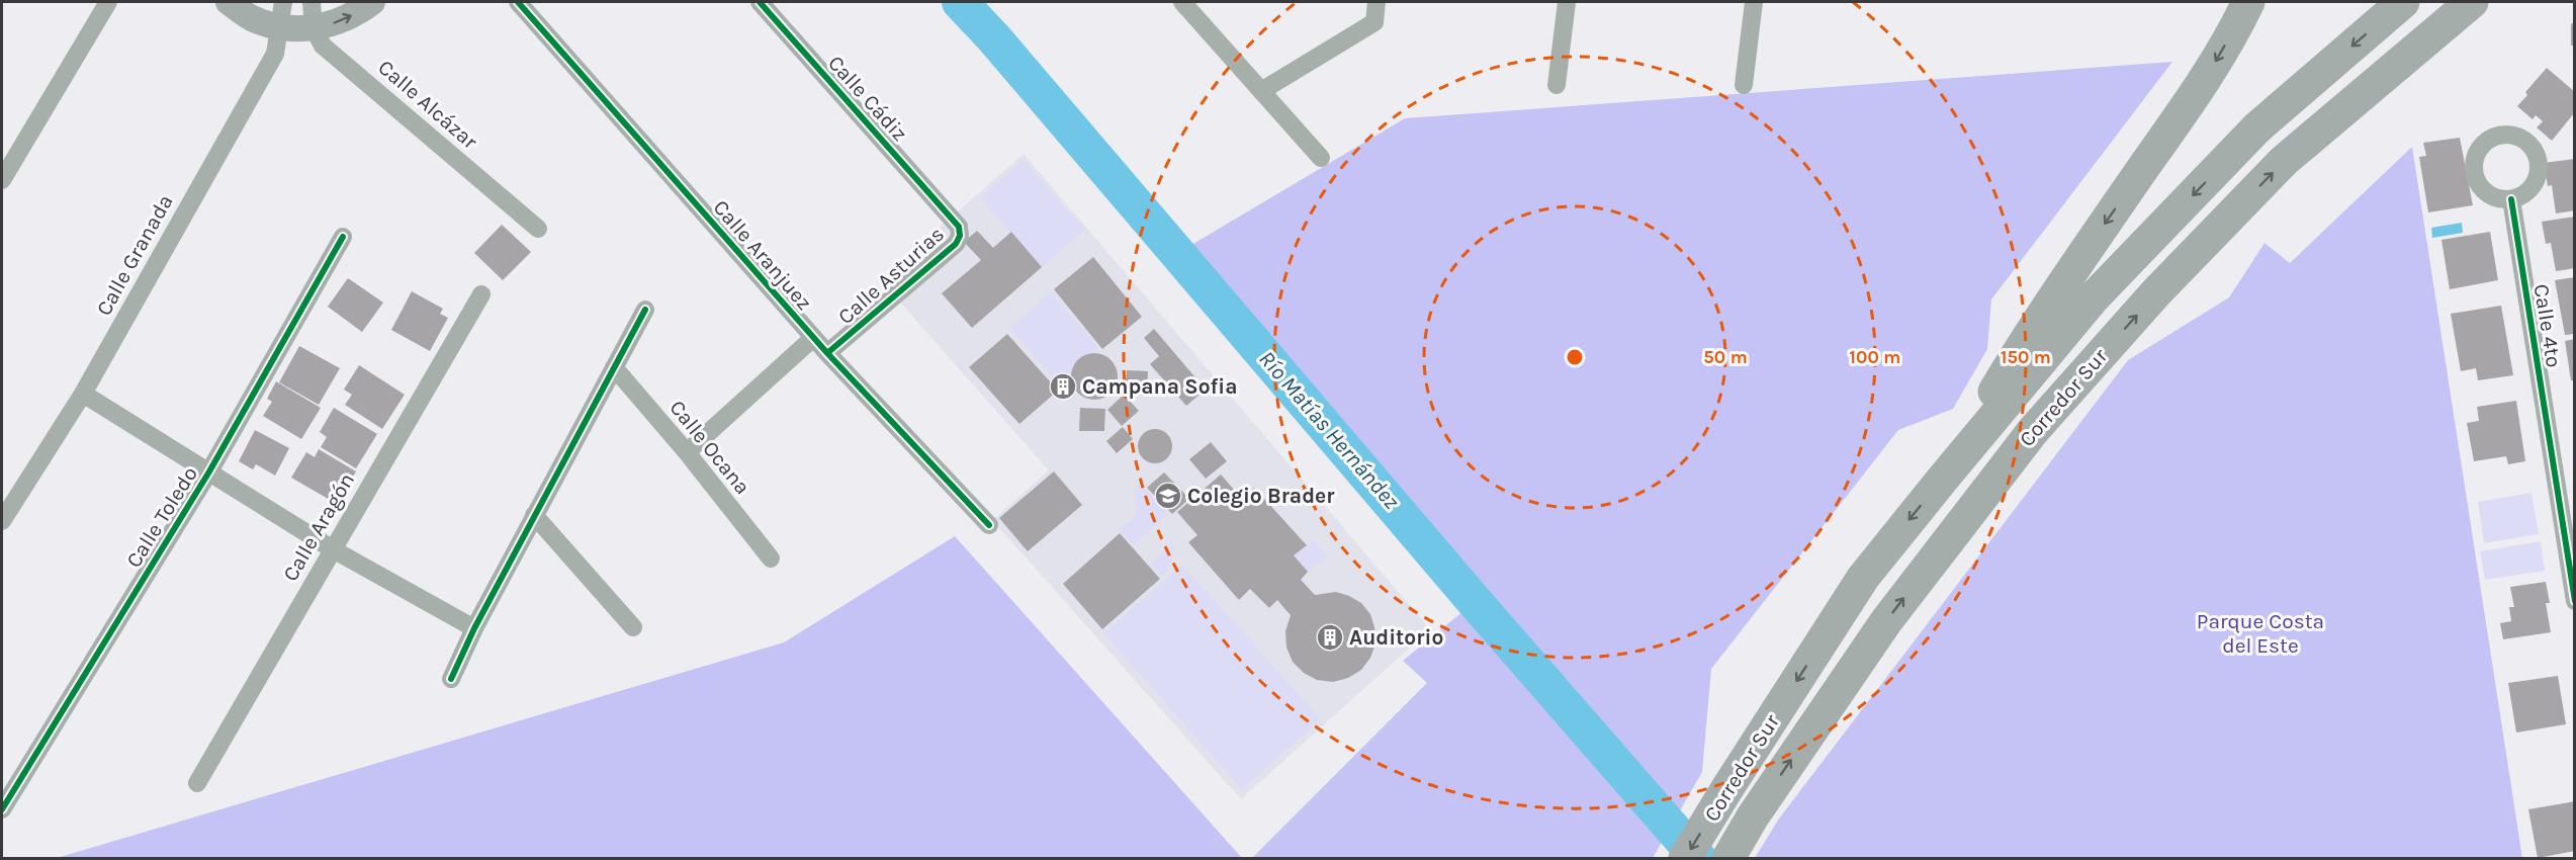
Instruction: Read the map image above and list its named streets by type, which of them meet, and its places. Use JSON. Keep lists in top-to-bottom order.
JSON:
{
  "streets": {
    "highway": ["Corredor Sur"],
    "street": [
      "Calle Cádiz",
      "Calle Alcázar",
      "Calle Granada",
      "Calle Aranjuez",
      "Calle Asturias",
      "Calle 4to",
      "Calle Ocana",
      "Calle Toledo",
      "Calle Aragón"
    ]
  },
  "crossings": [
    ["Calle Cádiz", "Calle Asturias"],
    ["Calle Aranjuez", "Calle Asturias"]
  ],
  "water": ["Río Matías Hernández"],
  "parks": ["Parque Costa del Este"],
  "places": {
    "building": ["Campana Sofia", "Auditorio"],
    "school or university": ["Colegio Brader"]
  },
  "rings": ["50 m", "100 m", "150 m"]
}
